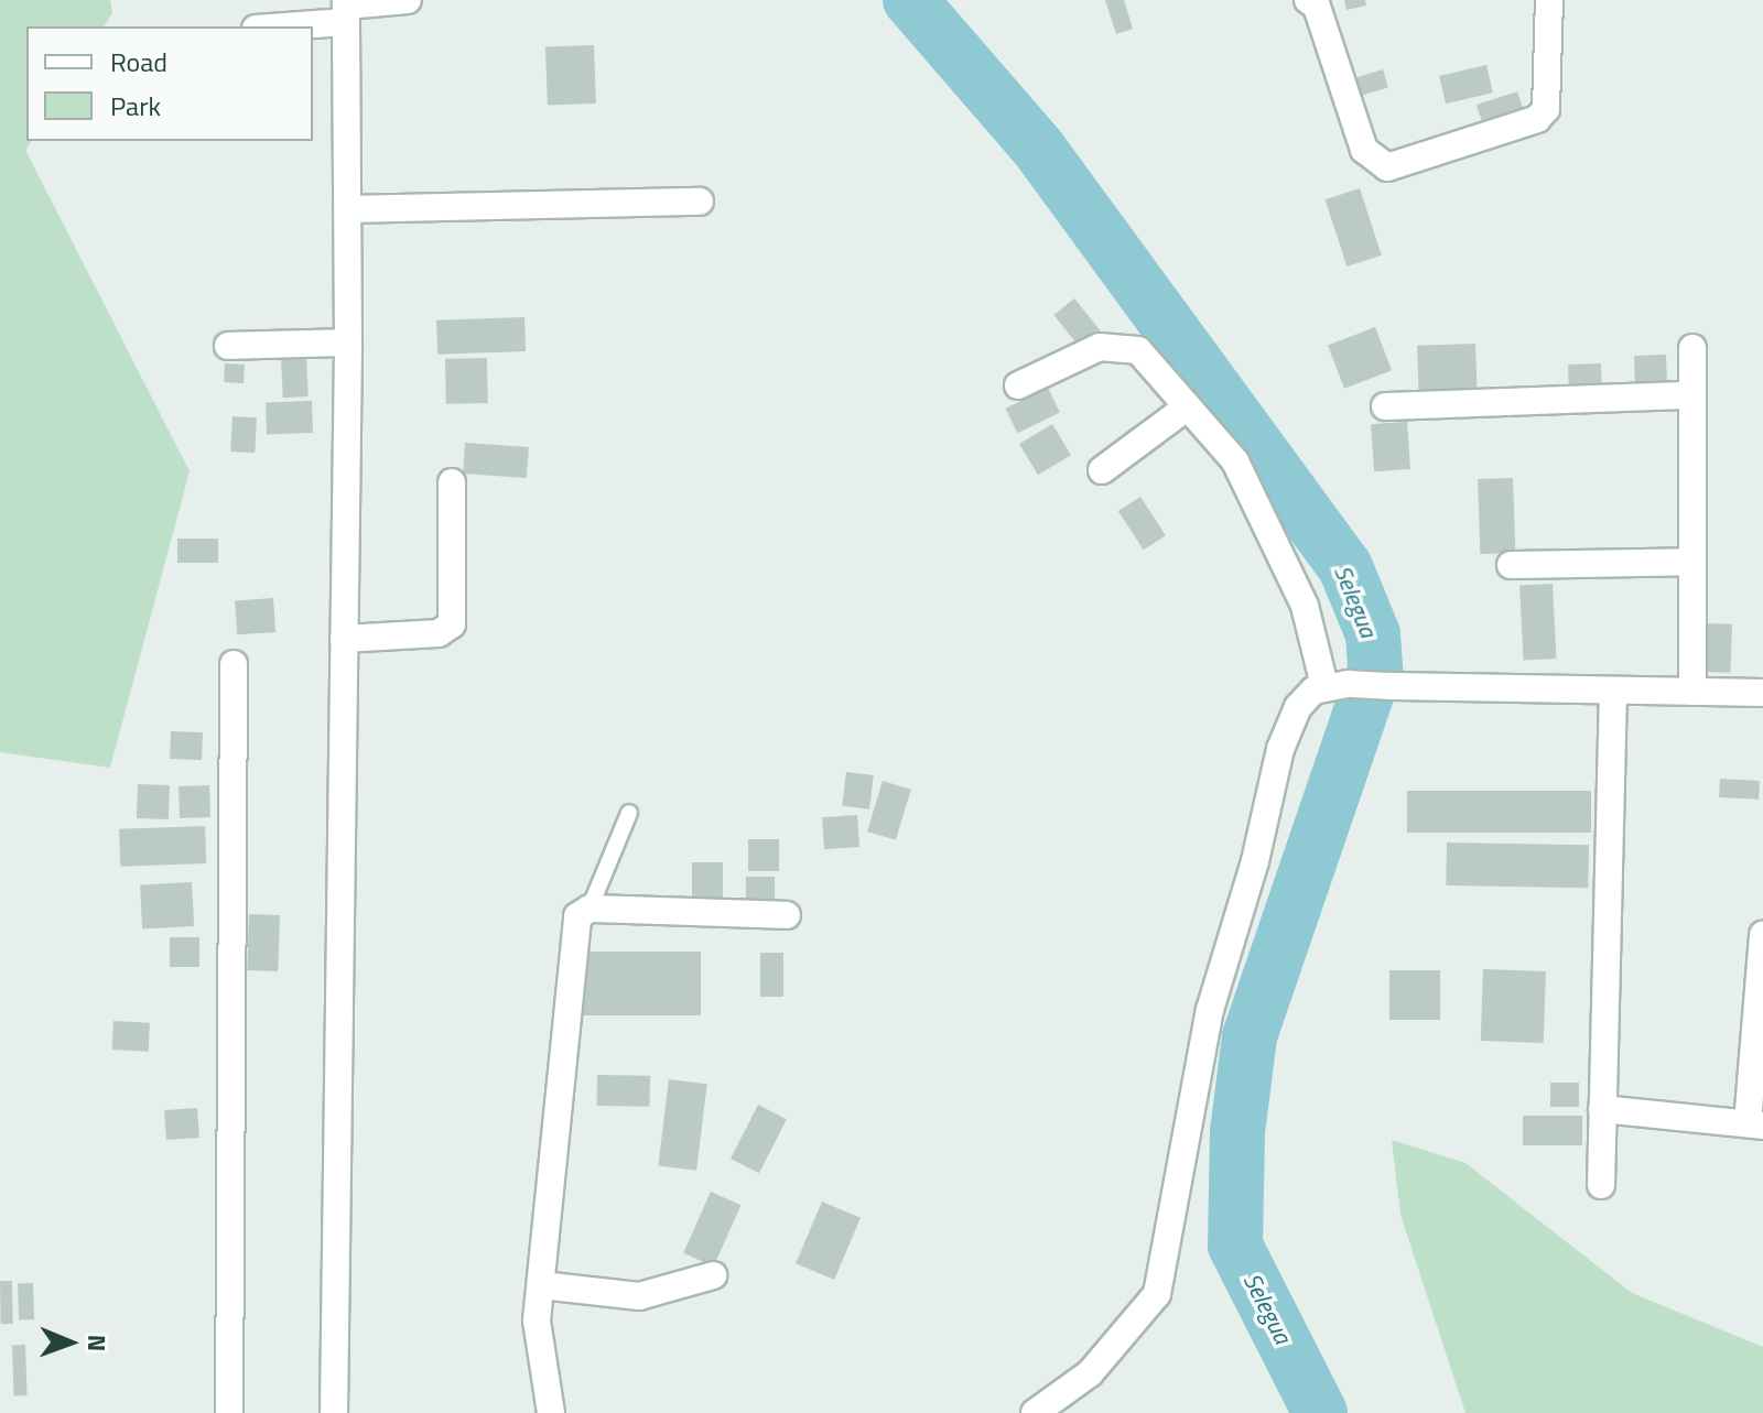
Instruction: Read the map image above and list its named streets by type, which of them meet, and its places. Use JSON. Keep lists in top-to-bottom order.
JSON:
{
  "water": ["Selegua"],
  "legend": ["Road", "Park"],
  "north": "right"
}
